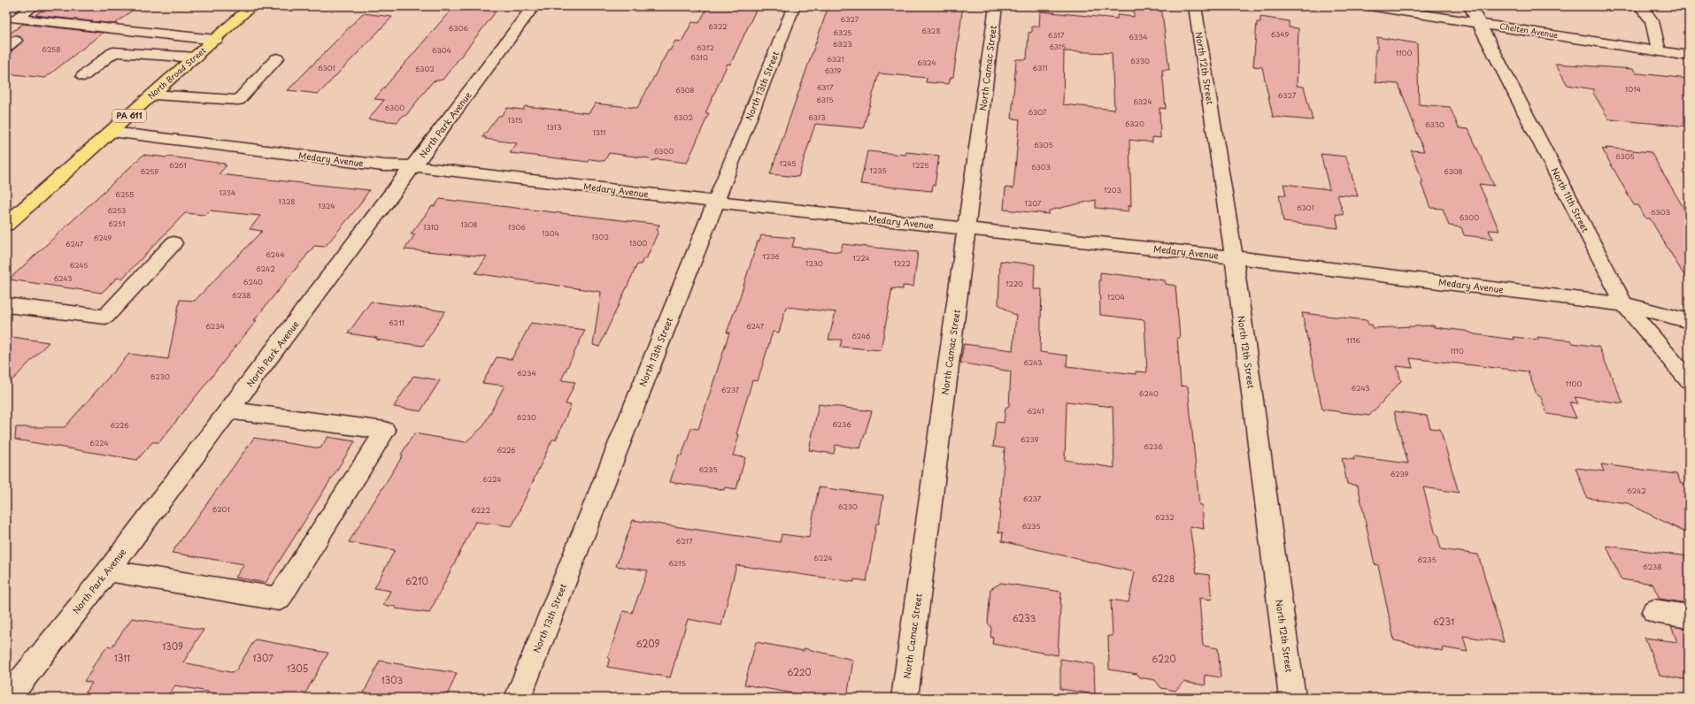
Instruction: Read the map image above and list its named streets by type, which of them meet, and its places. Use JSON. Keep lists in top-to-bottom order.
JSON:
{
  "streets": {
    "main road": ["North Broad Street", "PA 611"],
    "street": [
      "Chelten Avenue",
      "North Camac Street",
      "North 12th Street",
      "North 13th Street",
      "North Park Avenue",
      "Medary Avenue",
      "North 11th Street"
    ]
  },
  "crossings": [
    ["Chelten Avenue", "North 11th Street"],
    ["North Camac Street", "Medary Avenue"],
    ["North 12th Street", "Medary Avenue"],
    ["North Broad Street", "Medary Avenue"],
    ["North 13th Street", "Medary Avenue"],
    ["North Park Avenue", "Medary Avenue"],
    ["Medary Avenue", "North 11th Street"]
  ],
  "house_numbers": [
    "6327",
    "6322",
    "6306",
    "6328",
    "6325",
    "6349",
    "6317",
    "6334",
    "6323",
    "6315",
    "6312",
    "6258",
    "6304",
    "1100",
    "6310",
    "6321",
    "6330",
    "6324",
    "6301",
    "6311",
    "6302",
    "6319",
    "6317",
    "1014",
    "6308",
    "6327",
    "6315",
    "6324",
    "6300",
    "6307",
    "6302",
    "6313",
    "1315",
    "6320",
    "6330",
    "1313",
    "1311",
    "6305",
    "6300",
    "6305",
    "1245",
    "6261",
    "1225",
    "6303",
    "1235",
    "6259",
    "6308",
    "1203",
    "1334",
    "6255",
    "1328",
    "1207",
    "1324",
    "6301",
    "6253",
    "6303",
    "6300",
    "6251",
    "1308",
    "1310",
    "1306",
    "1304",
    "1302",
    "6249",
    "1300",
    "6247",
    "6244",
    "1236",
    "1224",
    "1230",
    "1222",
    "6245",
    "6242",
    "6243",
    "6240",
    "1220",
    "6238",
    "1204",
    "6211",
    "6234",
    "6247",
    "6246",
    "1116",
    "1110",
    "6243",
    "6234",
    "6230",
    "1100",
    "6243",
    "6237",
    "6240",
    "6241",
    "6230",
    "6236",
    "6226",
    "6239",
    "6224",
    "6236",
    "6226",
    "6235",
    "6239",
    "6224",
    "6242",
    "6237",
    "6230",
    "6201",
    "6222",
    "6232",
    "6235",
    "6217",
    "6224",
    "6235",
    "6215",
    "6238",
    "6228",
    "6210",
    "6233",
    "6231",
    "6209",
    "1309",
    "1311",
    "1307",
    "6220",
    "1305",
    "6220",
    "1303"
  ]
}
